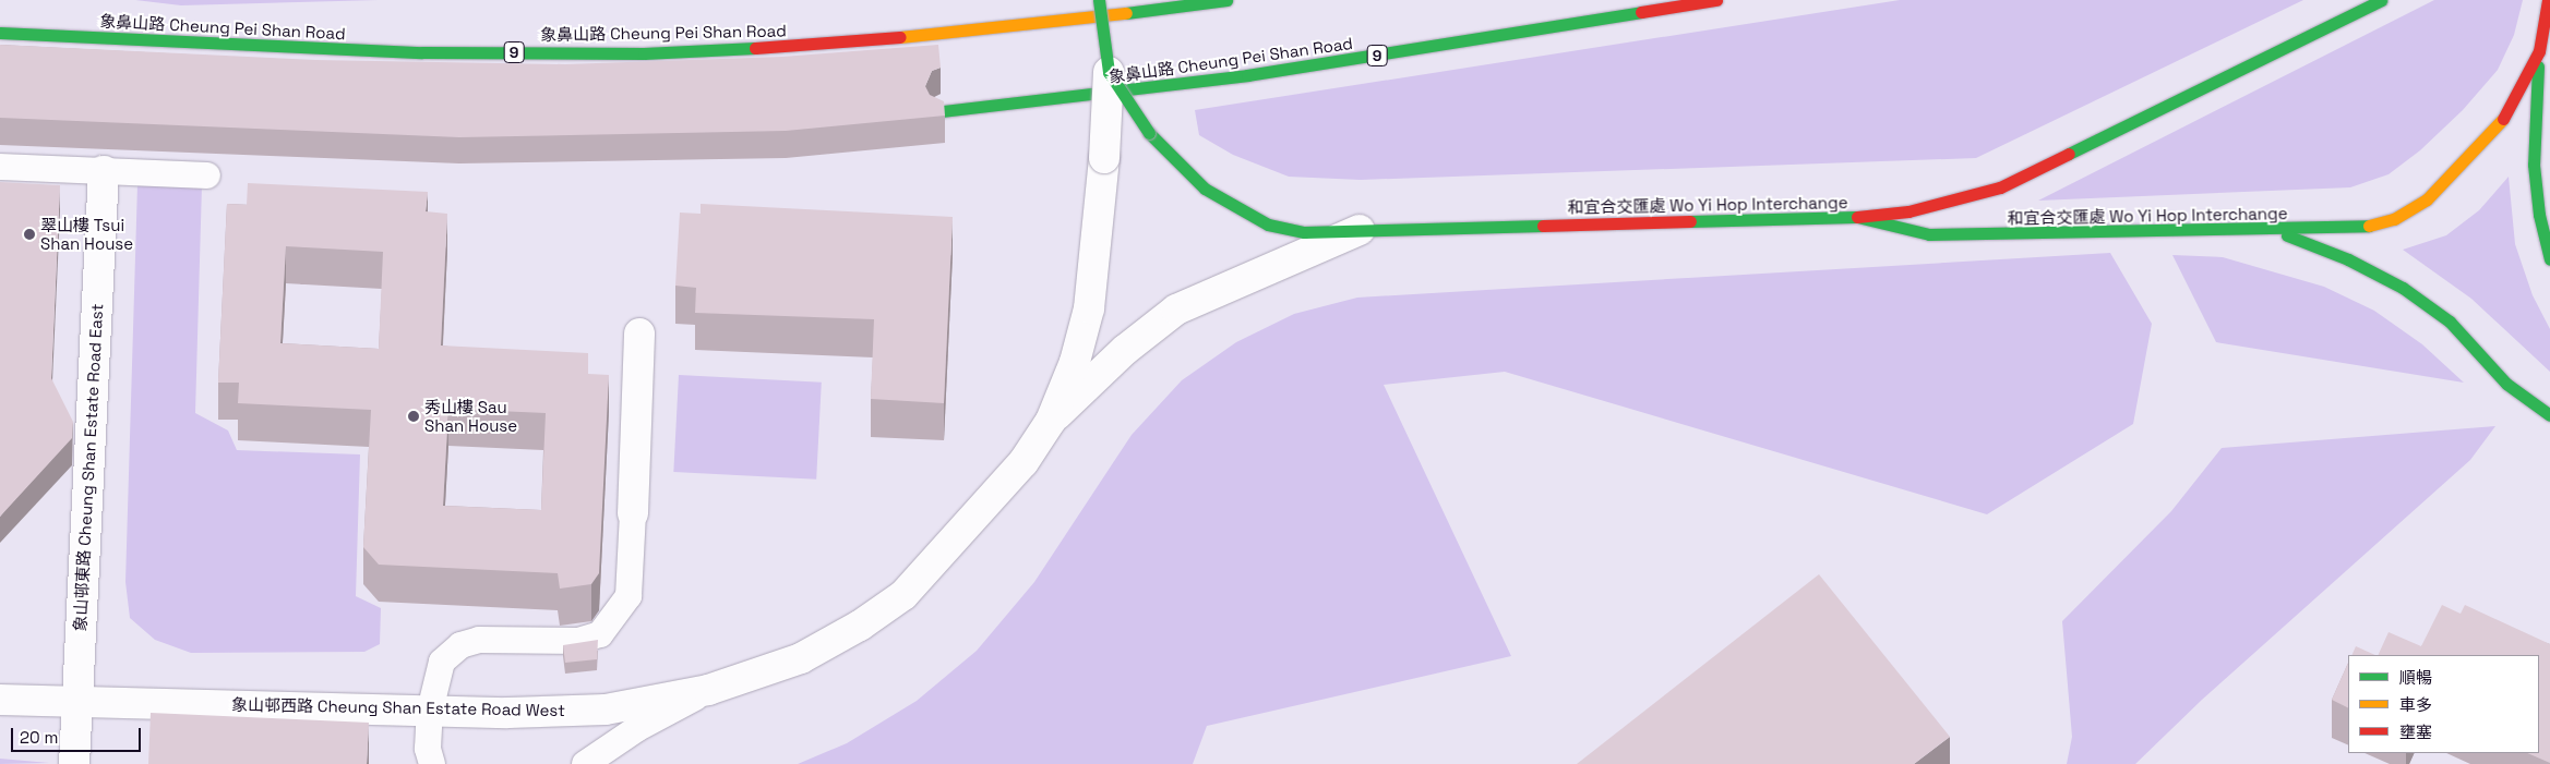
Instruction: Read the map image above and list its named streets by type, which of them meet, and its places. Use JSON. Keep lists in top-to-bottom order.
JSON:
{
  "streets": {
    "main road": ["象鼻山路 Cheung Pei Shan Road", "9", "和宜合交匯處 Wo Yi Hop Interchange"],
    "street": ["象山邨東路 Cheung Shan Estate Road East", "象山邨西路 Cheung Shan Estate Road West"]
  },
  "crossings": [
    ["和宜合交匯處 Wo Yi Hop Interchange", "象山邨西路 Cheung Shan Estate Road West"],
    ["象山邨東路 Cheung Shan Estate Road East", "象山邨西路 Cheung Shan Estate Road West"]
  ],
  "places": ["翠山樓 Tsui Shan House", "秀山樓 Sau Shan House"],
  "legend": ["順暢", "車多", "壅塞"],
  "scale_bar": "20 m"
}
